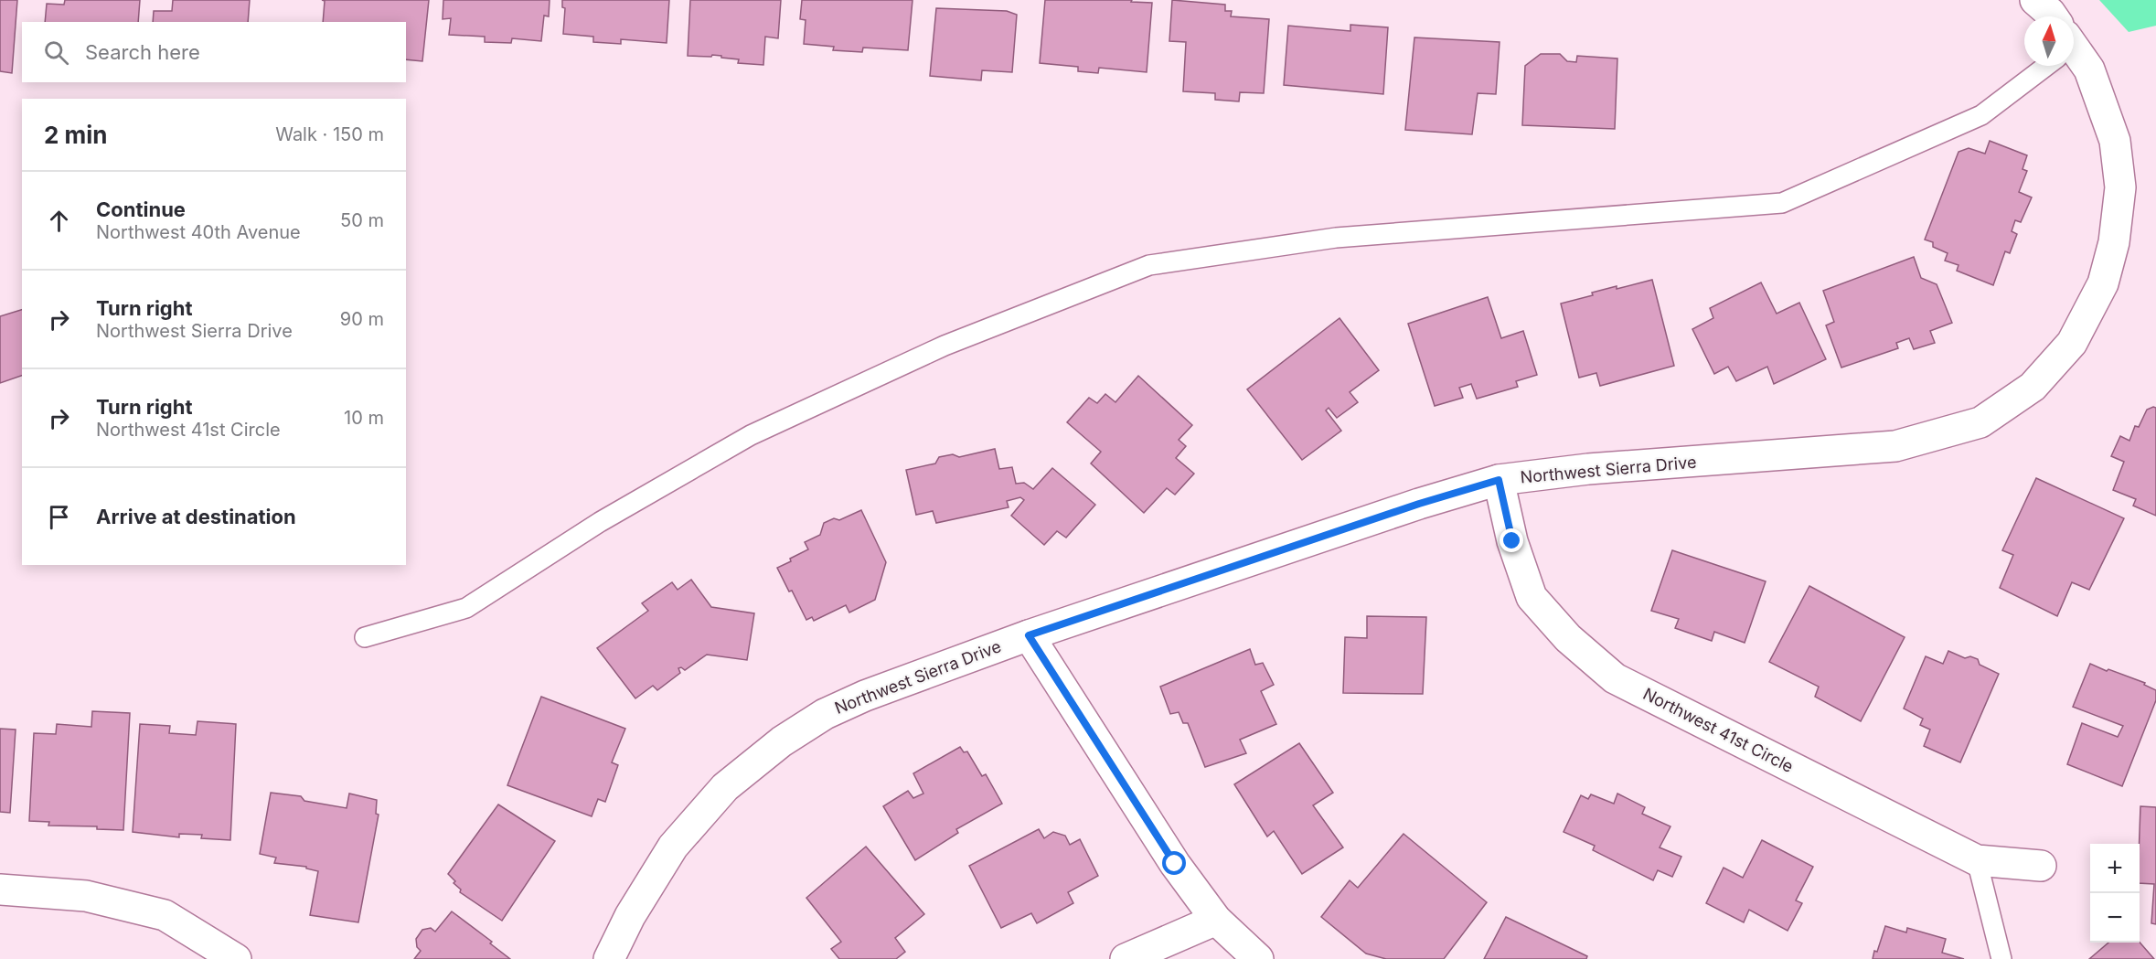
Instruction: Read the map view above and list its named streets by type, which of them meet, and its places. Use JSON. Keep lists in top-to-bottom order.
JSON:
{
  "streets": {
    "street": ["Northwest Sierra Drive", "Northwest 41st Circle"]
  },
  "crossings": [
    ["Northwest Sierra Drive", "Northwest 41st Circle"]
  ],
  "north": "top",
  "page": {
    "search": "Search here",
    "heading": ["2 min", "Walk · 150 m"],
    "list": [
      ["Continue", "Northwest 40th Avenue", "50 m"],
      ["Turn right", "Northwest Sierra Drive", "90 m"],
      ["Turn right", "Northwest 41st Circle", "10 m"],
      "Arrive at destination"
    ],
    "map_buttons": ["+", "−"]
  }
}
